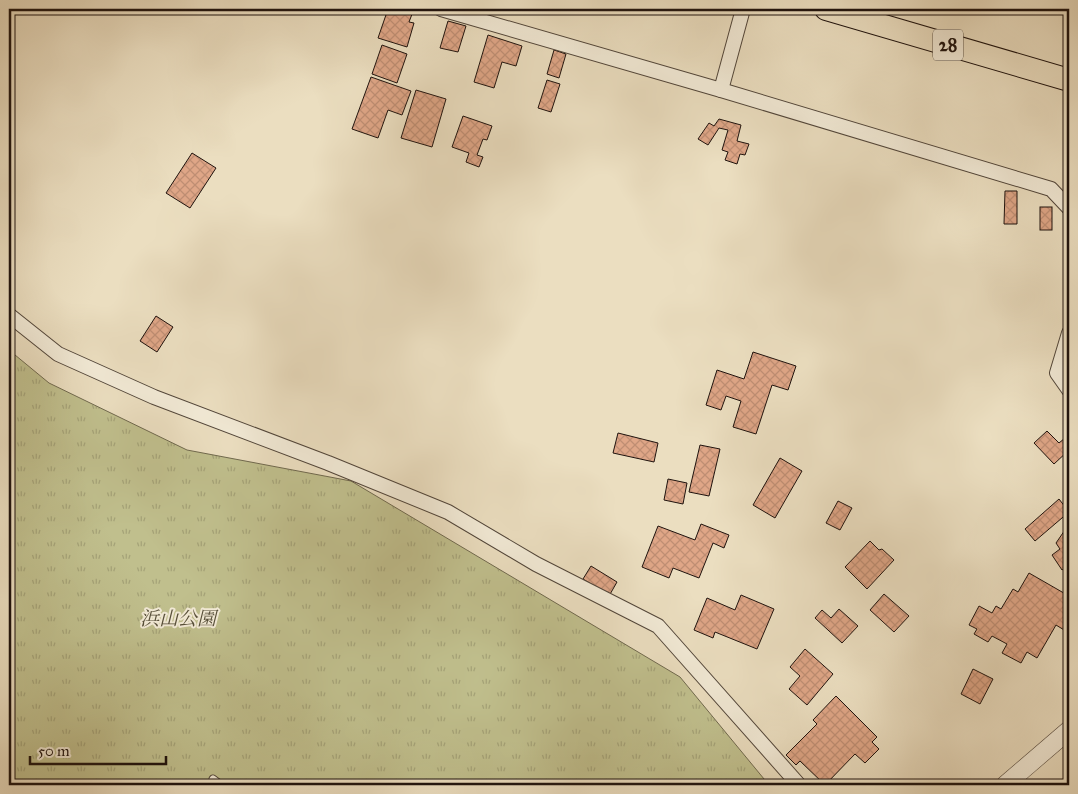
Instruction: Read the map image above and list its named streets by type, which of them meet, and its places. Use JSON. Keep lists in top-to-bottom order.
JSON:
{
  "streets": {
    "main road": ["28"]
  },
  "parks": ["浜山公園"],
  "scale_bar": "50 m"
}
